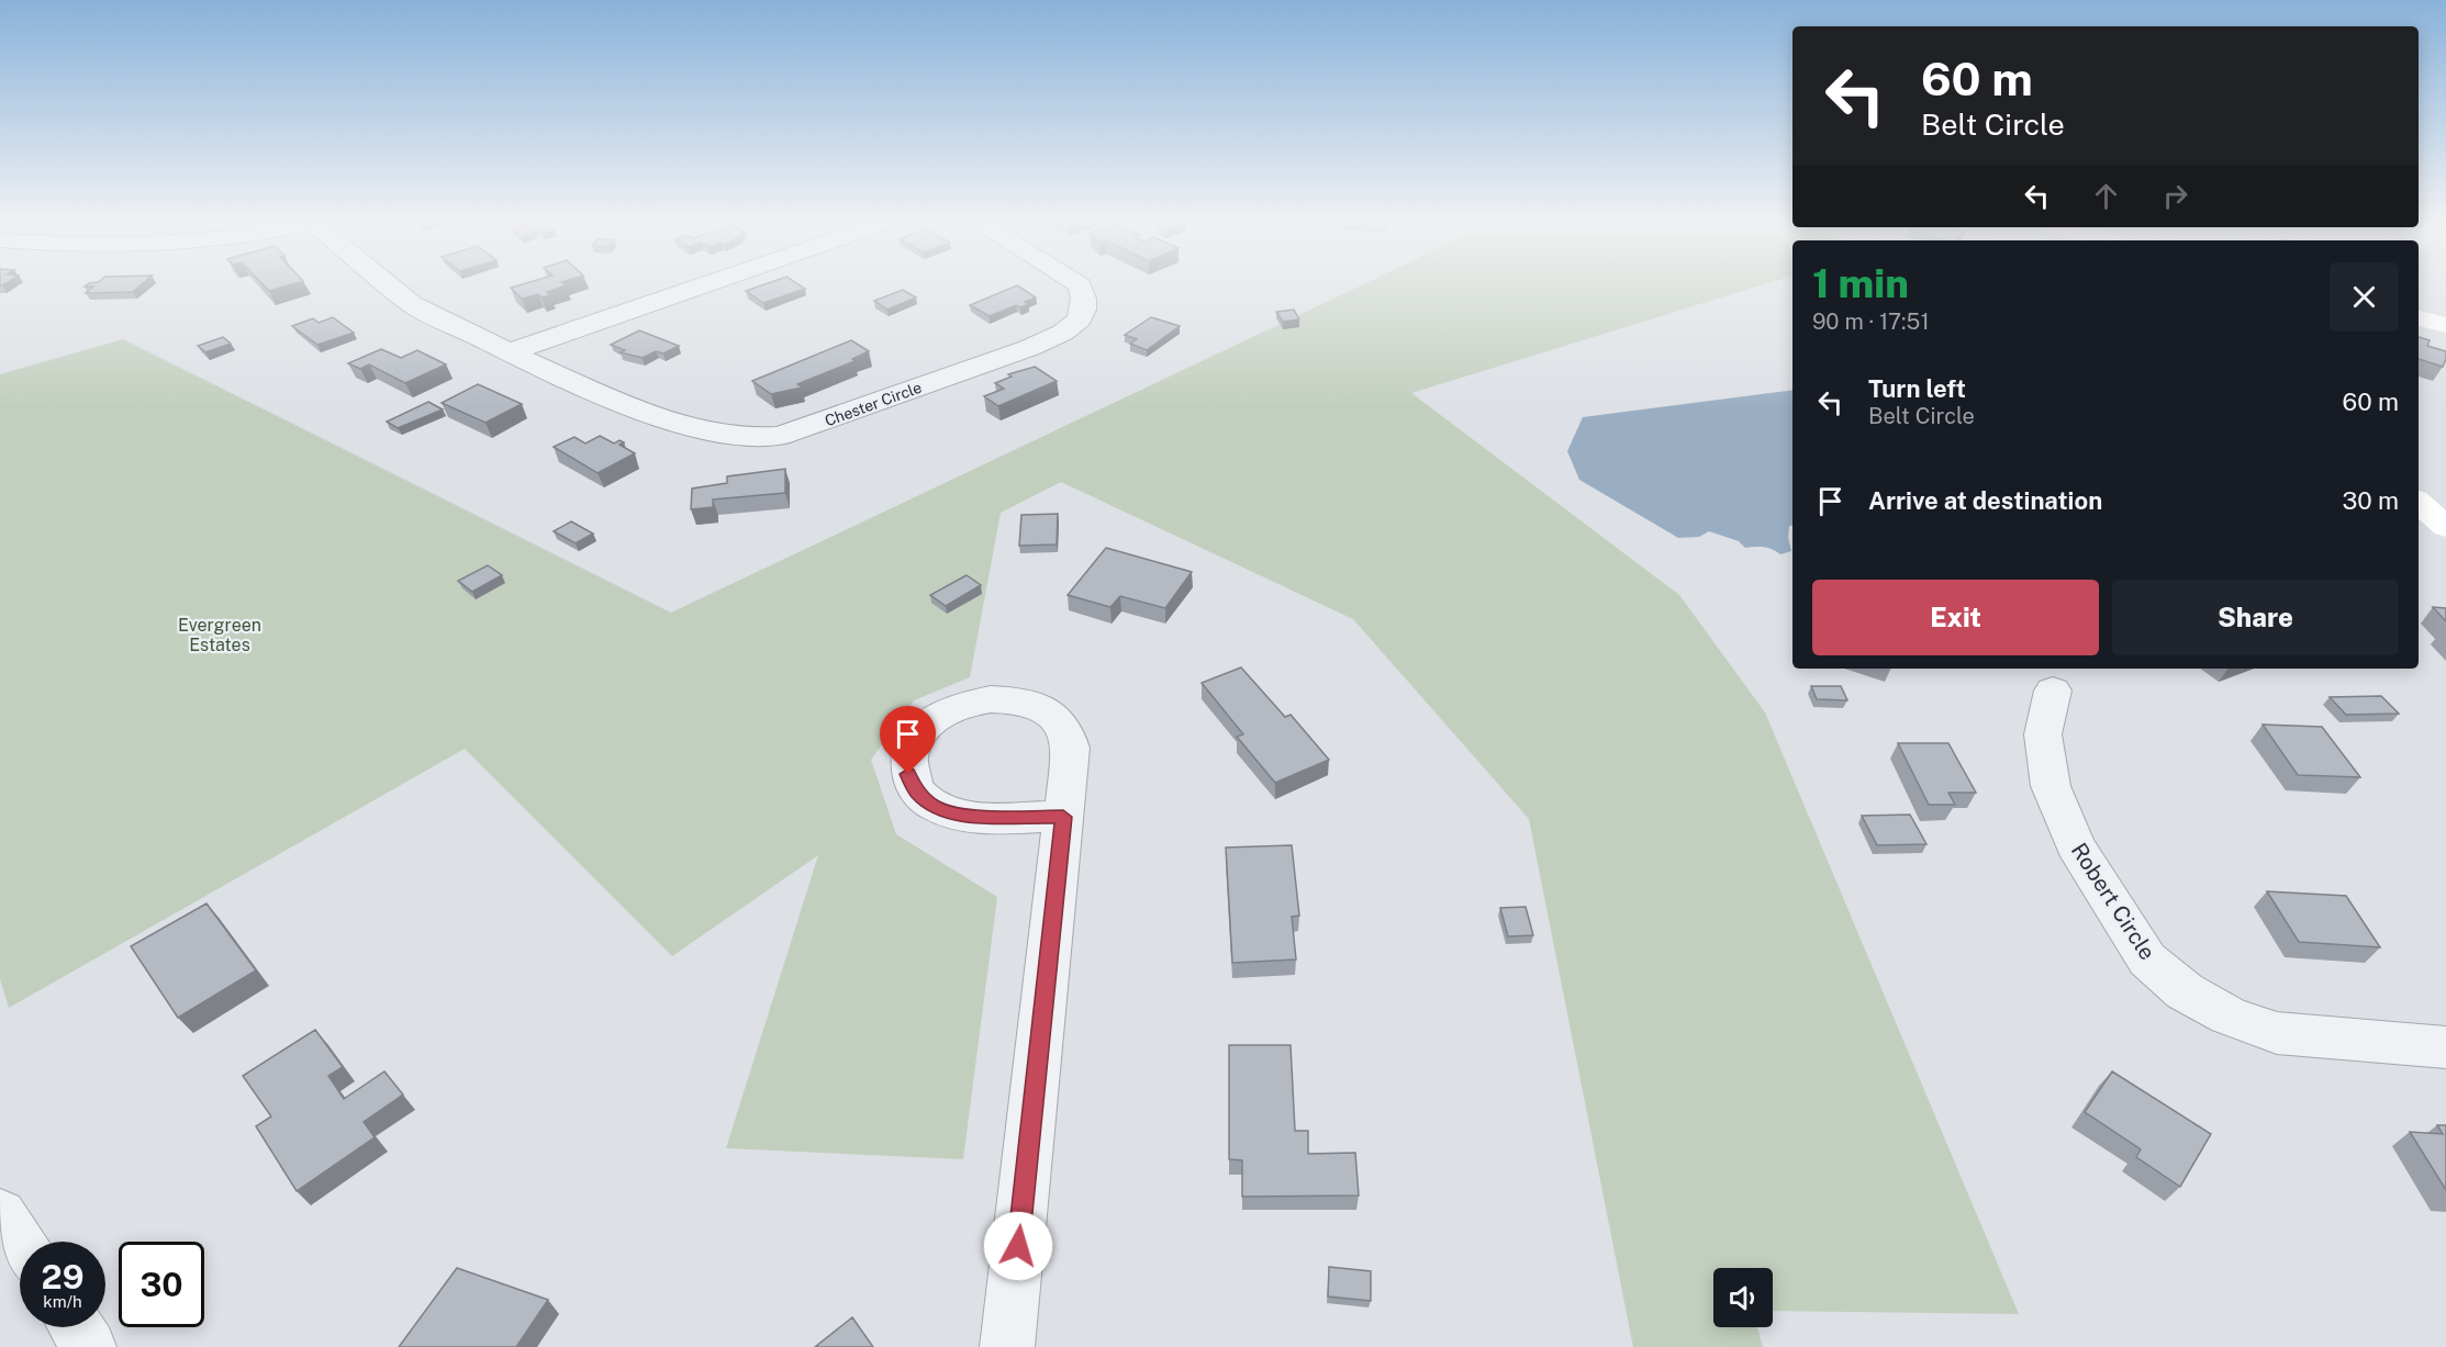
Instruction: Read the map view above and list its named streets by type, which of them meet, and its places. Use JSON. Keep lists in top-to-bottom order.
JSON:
{
  "streets": {
    "street": ["Chester Circle", "Robert Circle"]
  },
  "parks": ["Evergreen Estates"],
  "page": {
    "turn": ["60 m", "Belt Circle"],
    "heading": ["1 min", "90 m · 17:51"],
    "list": [
      {
        "name": "Turn left",
        "note": "Belt Circle",
        "value": "60 m"
      },
      {
        "name": "Arrive at destination",
        "value": "30 m"
      }
    ],
    "buttons": ["Exit", "Share"],
    "speed": "29 km/h",
    "limit": "30"
  }
}
